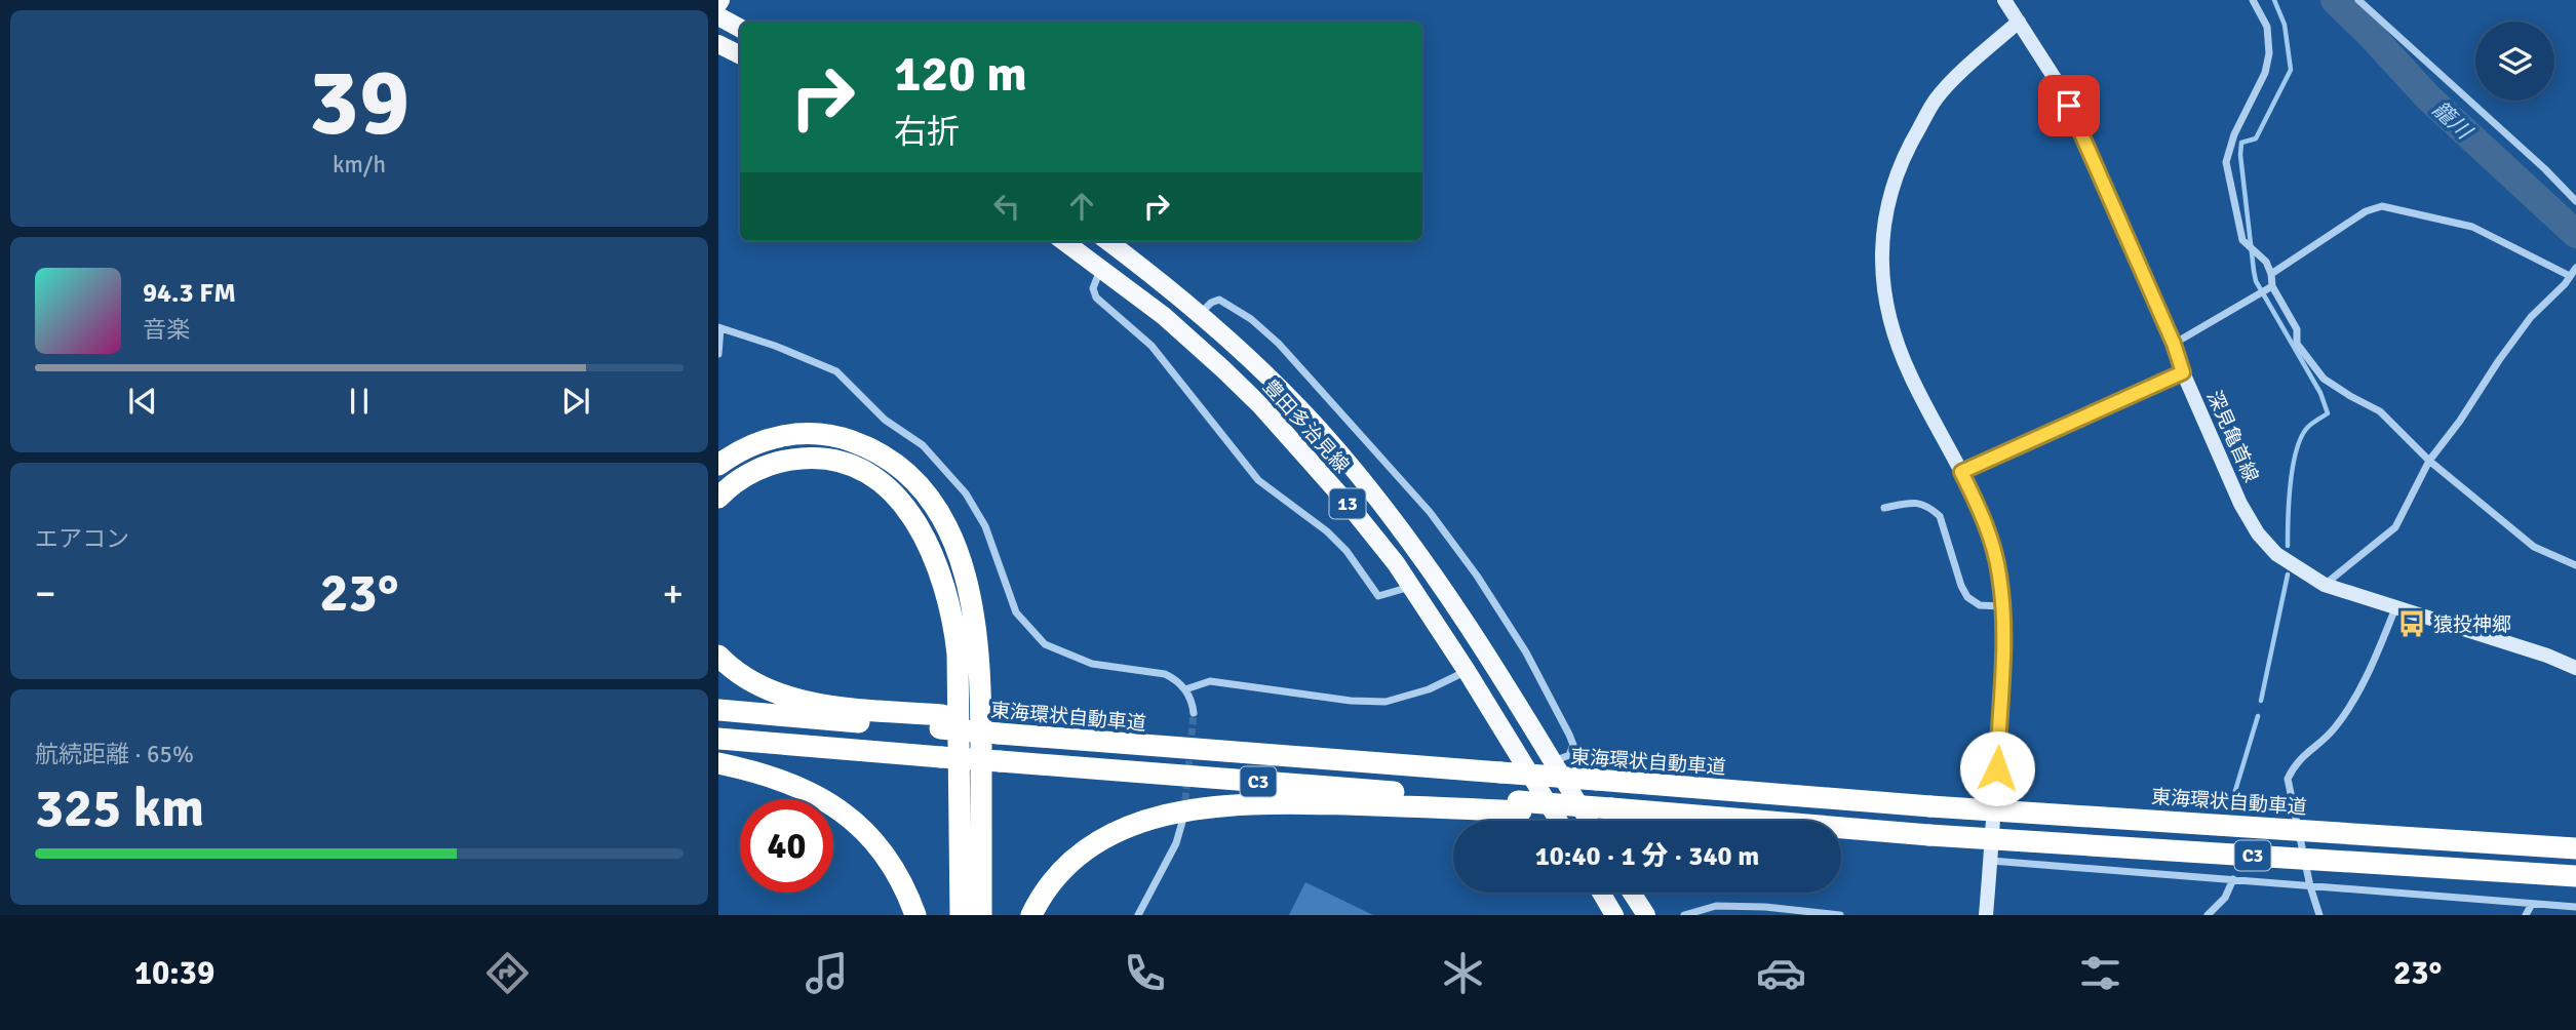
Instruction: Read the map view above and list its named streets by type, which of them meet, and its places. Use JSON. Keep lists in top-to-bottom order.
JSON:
{
  "streets": {
    "highway": ["東海環状自動車道", "C3"],
    "main road": ["豊田多治見線", "13"],
    "street": ["深見亀首線"]
  },
  "water": ["籠川"],
  "places": {
    "bus stop": ["猿投神郷"]
  },
  "page": {
    "tile": [
      ["39", "km/h"],
      "エアコン",
      ["航続距離 · 65%", "325 km"]
    ],
    "turn": ["120 m", "右折"],
    "song": ["94.3 FM", "音楽"],
    "heat": ["−", "23°", "+"],
    "limit": "40",
    "trip": "10:40 · 1 分 · 340 m",
    "tabs": ["10:39", "23°"]
  }
}
